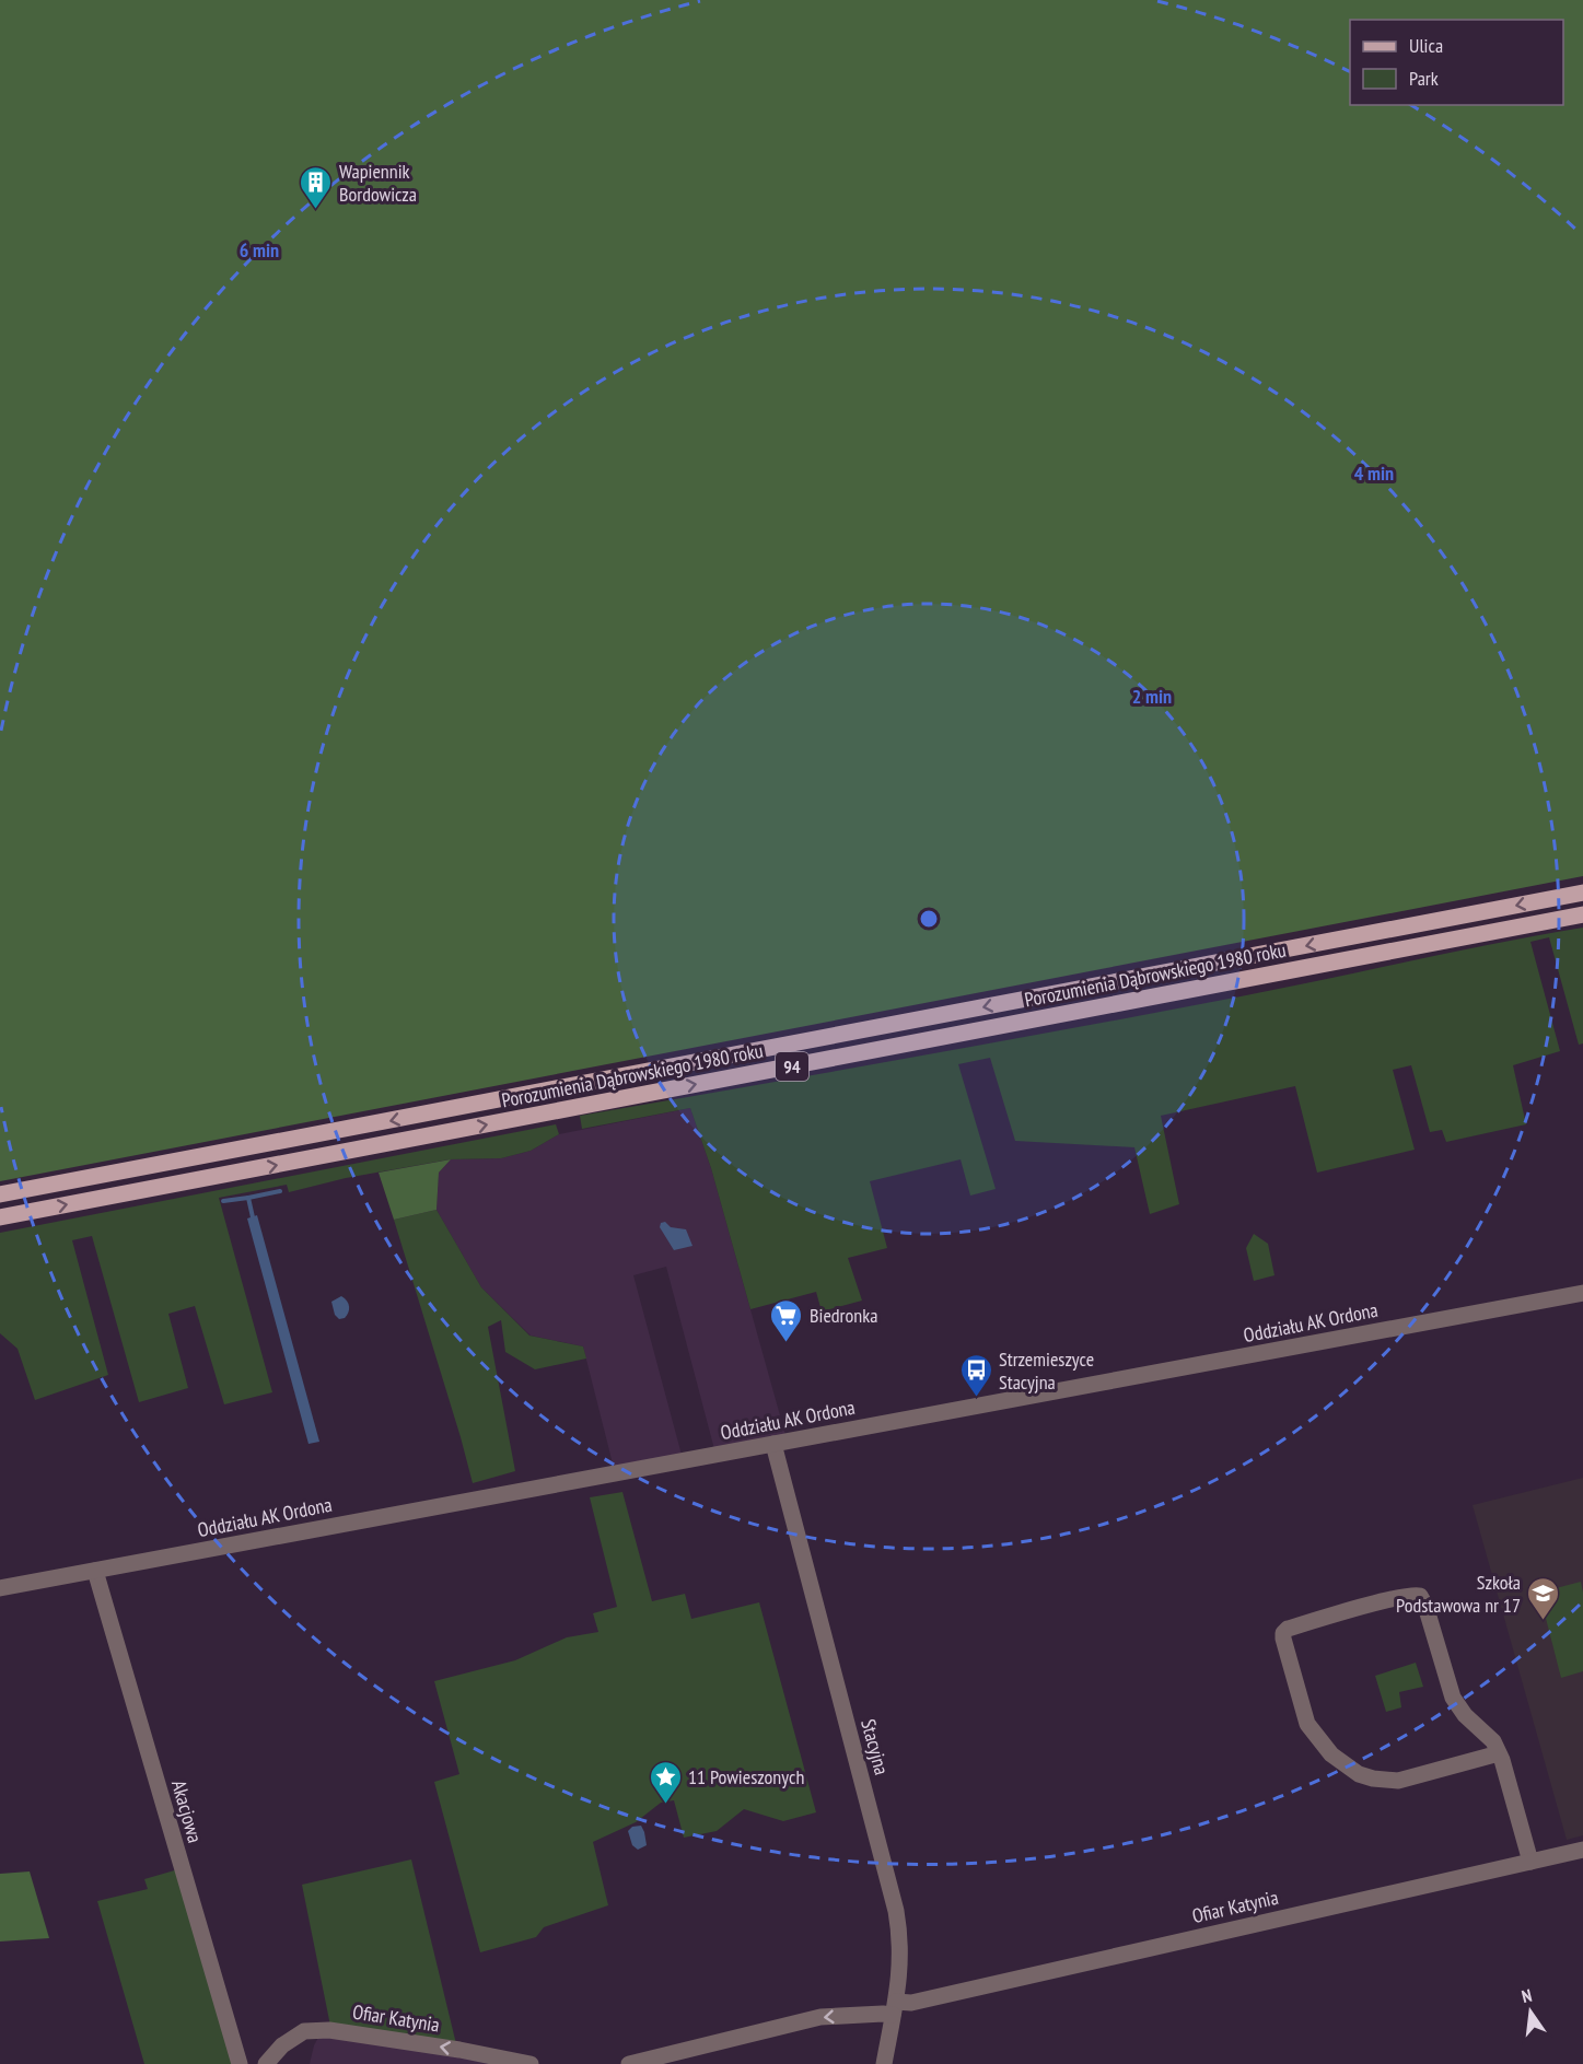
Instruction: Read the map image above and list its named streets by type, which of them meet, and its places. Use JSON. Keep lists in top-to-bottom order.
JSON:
{
  "streets": {
    "main road": ["Porozumienia Dąbrowskiego 1980 roku", "94"],
    "street": [
      "Oddziału AK Ordona",
      "Stacyjna",
      "Akacjowa",
      "Ofiar Katynia"
    ]
  },
  "crossings": [
    ["Oddziału AK Ordona", "Stacyjna"],
    ["Oddziału AK Ordona", "Akacjowa"],
    ["Stacyjna", "Ofiar Katynia"]
  ],
  "one_way": ["Ofiar Katynia"],
  "places": {
    "building": ["Wapiennik Bordowicza"],
    "supermarket": ["Biedronka"],
    "bus stop": ["Strzemieszyce Stacyjna"],
    "school or university": ["Szkoła Podstawowa nr 17"],
    "place": ["11 Powieszonych"]
  },
  "legend": ["Ulica", "Park"],
  "north": "top",
  "rings": ["6 min", "4 min", "2 min"]
}
